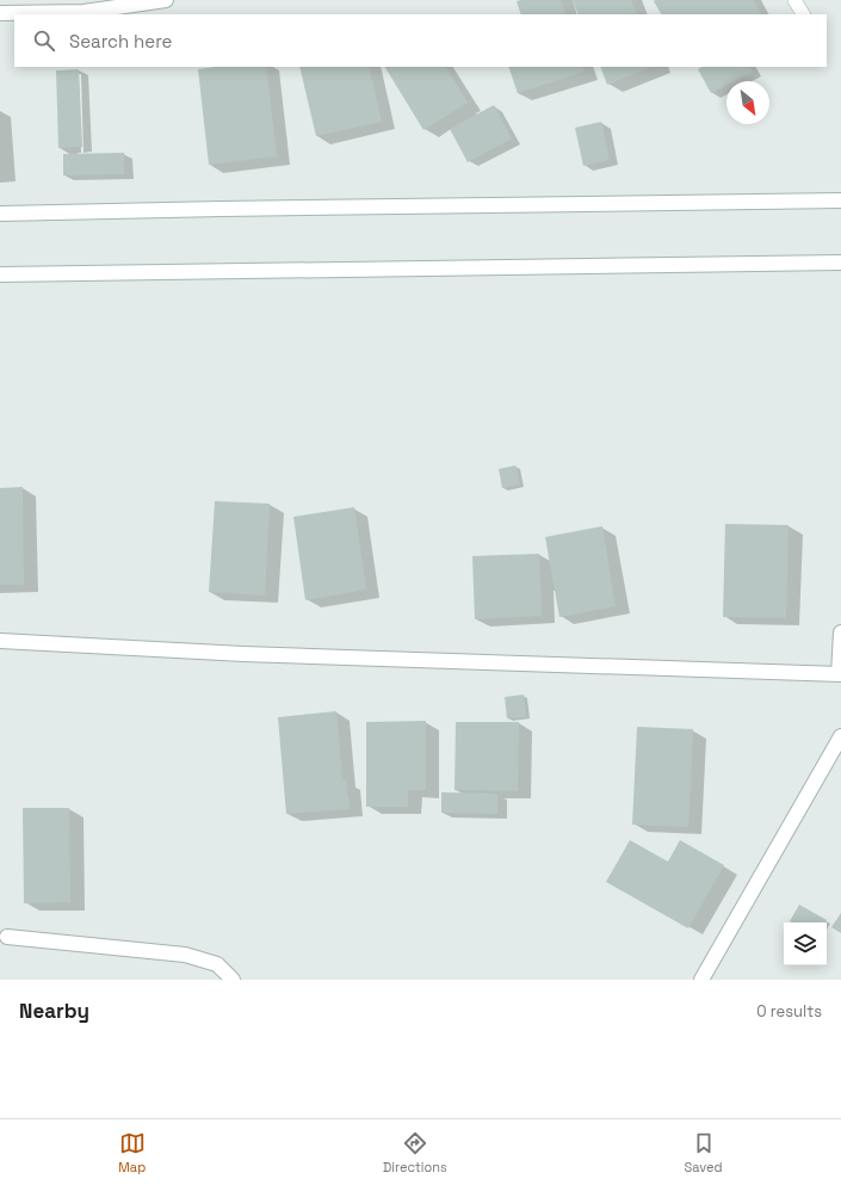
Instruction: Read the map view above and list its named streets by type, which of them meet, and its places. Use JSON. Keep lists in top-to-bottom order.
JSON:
{
  "north": "bottom right",
  "page": {
    "search": "Search here",
    "heading": ["Nearby", "0 results"],
    "nav": ["Map", "Directions", "Saved"]
  }
}
